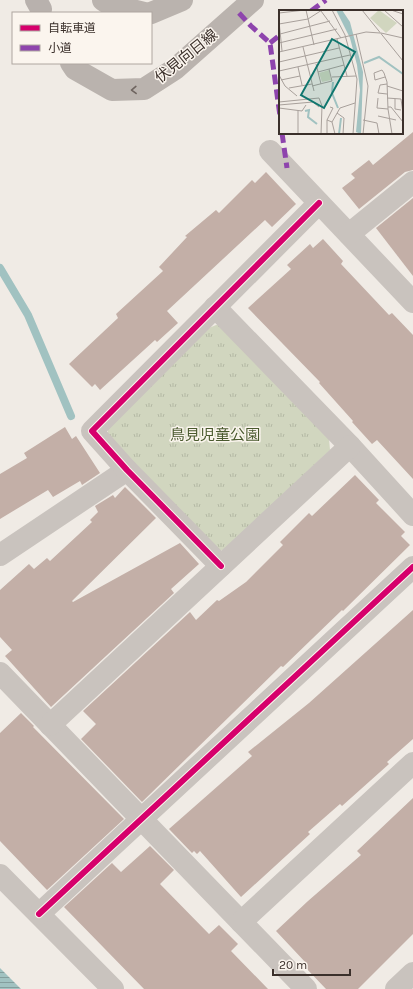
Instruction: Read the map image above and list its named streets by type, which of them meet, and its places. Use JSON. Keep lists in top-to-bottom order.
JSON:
{
  "streets": {
    "street": ["伏見向日線"]
  },
  "one_way": ["伏見向日線"],
  "parks": ["鳥見児童公園"],
  "legend": ["自転車道", "小道"],
  "scale_bar": "20 m"
}
